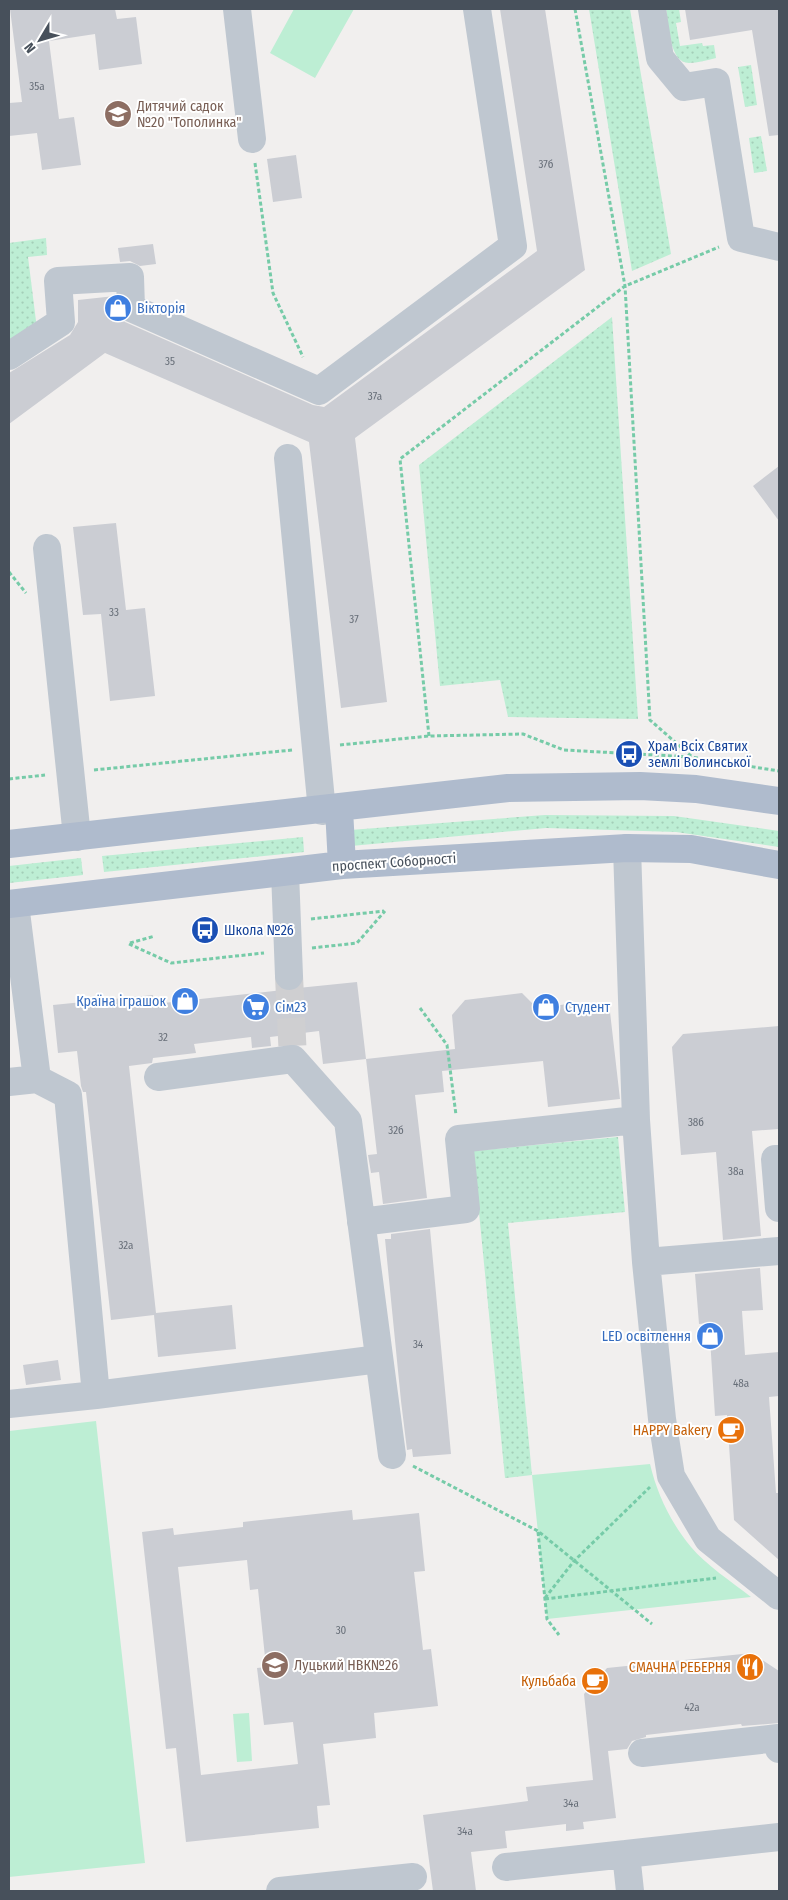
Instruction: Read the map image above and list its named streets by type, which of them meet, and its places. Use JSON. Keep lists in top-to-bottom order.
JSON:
{
  "streets": {
    "main road": ["проспект Соборності"]
  },
  "places": {
    "school or university": ["Дитячий садок №20 \"Тополинка\"", "Луцький НВК№26"],
    "shop": [
      "Вікторія",
      "Країна іграшок",
      "Студент",
      "LED освітлення"
    ],
    "bus stop": ["Храм Всіх Святих землі Волинської", "Школа №26"],
    "supermarket": ["Сім23"],
    "cafe": ["HAPPY Bakery", "Кульбаба"],
    "restaurant": ["СМАЧНА РЕБЕРНЯ"]
  },
  "house_numbers": [
    "35а",
    "37б",
    "35",
    "37а",
    "33",
    "37",
    "32",
    "38б",
    "32б",
    "38а",
    "32а",
    "34",
    "48а",
    "30",
    "42а",
    "34а",
    "34а"
  ],
  "north": "bottom left"
}
